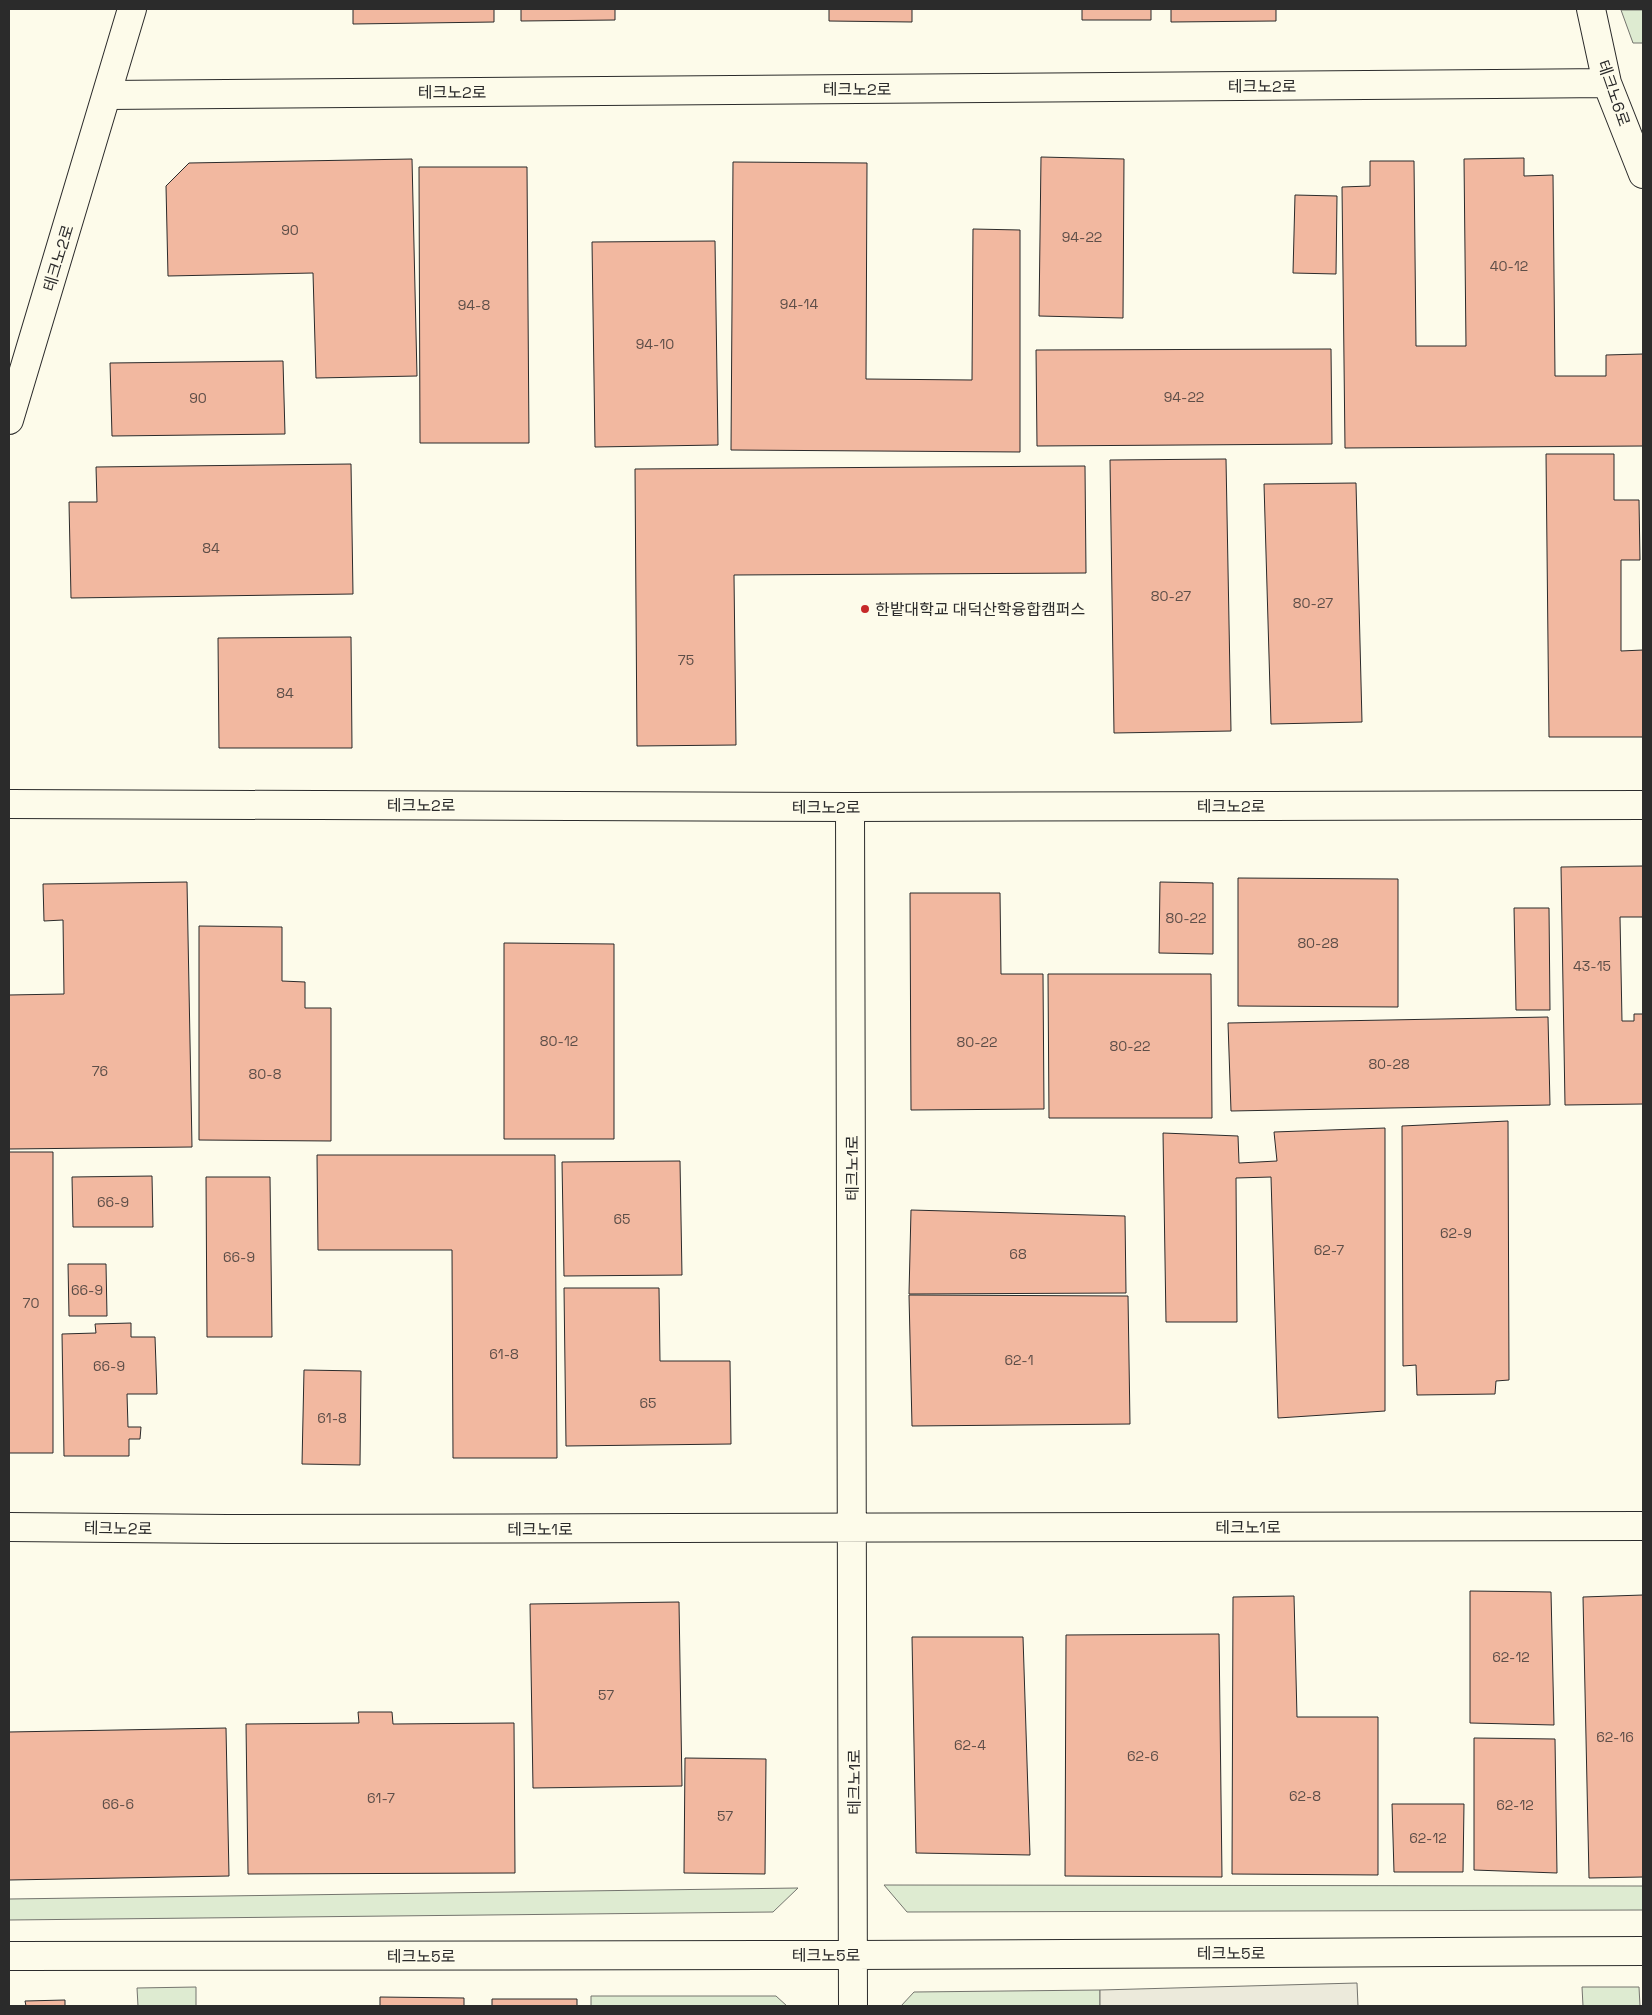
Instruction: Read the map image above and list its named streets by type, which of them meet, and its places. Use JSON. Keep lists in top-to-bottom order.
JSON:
{
  "streets": {
    "street": [
      "테크노2로",
      "테크노6로",
      "테크노1로",
      "테크노5로"
    ]
  },
  "crossings": [
    ["테크노2로", "테크노6로"],
    ["테크노2로", "테크노1로"],
    ["테크노1로", "테크노5로"]
  ],
  "places": ["한밭대학교 대덕산학융합캠퍼스"],
  "house_numbers": [
    "90",
    "94-22",
    "40-12",
    "94-14",
    "94-8",
    "94-10",
    "94-22",
    "90",
    "84",
    "80-27",
    "80-27",
    "75",
    "84",
    "80-22",
    "80-28",
    "43-15",
    "80-12",
    "80-22",
    "80-22",
    "80-28",
    "76",
    "80-8",
    "66-9",
    "65",
    "62-9",
    "62-7",
    "68",
    "66-9",
    "66-9",
    "70",
    "61-8",
    "62-1",
    "66-9",
    "65",
    "61-8",
    "62-12",
    "57",
    "62-16",
    "62-4",
    "62-6",
    "62-8",
    "61-7",
    "66-6",
    "62-12",
    "57",
    "62-12"
  ]
}
